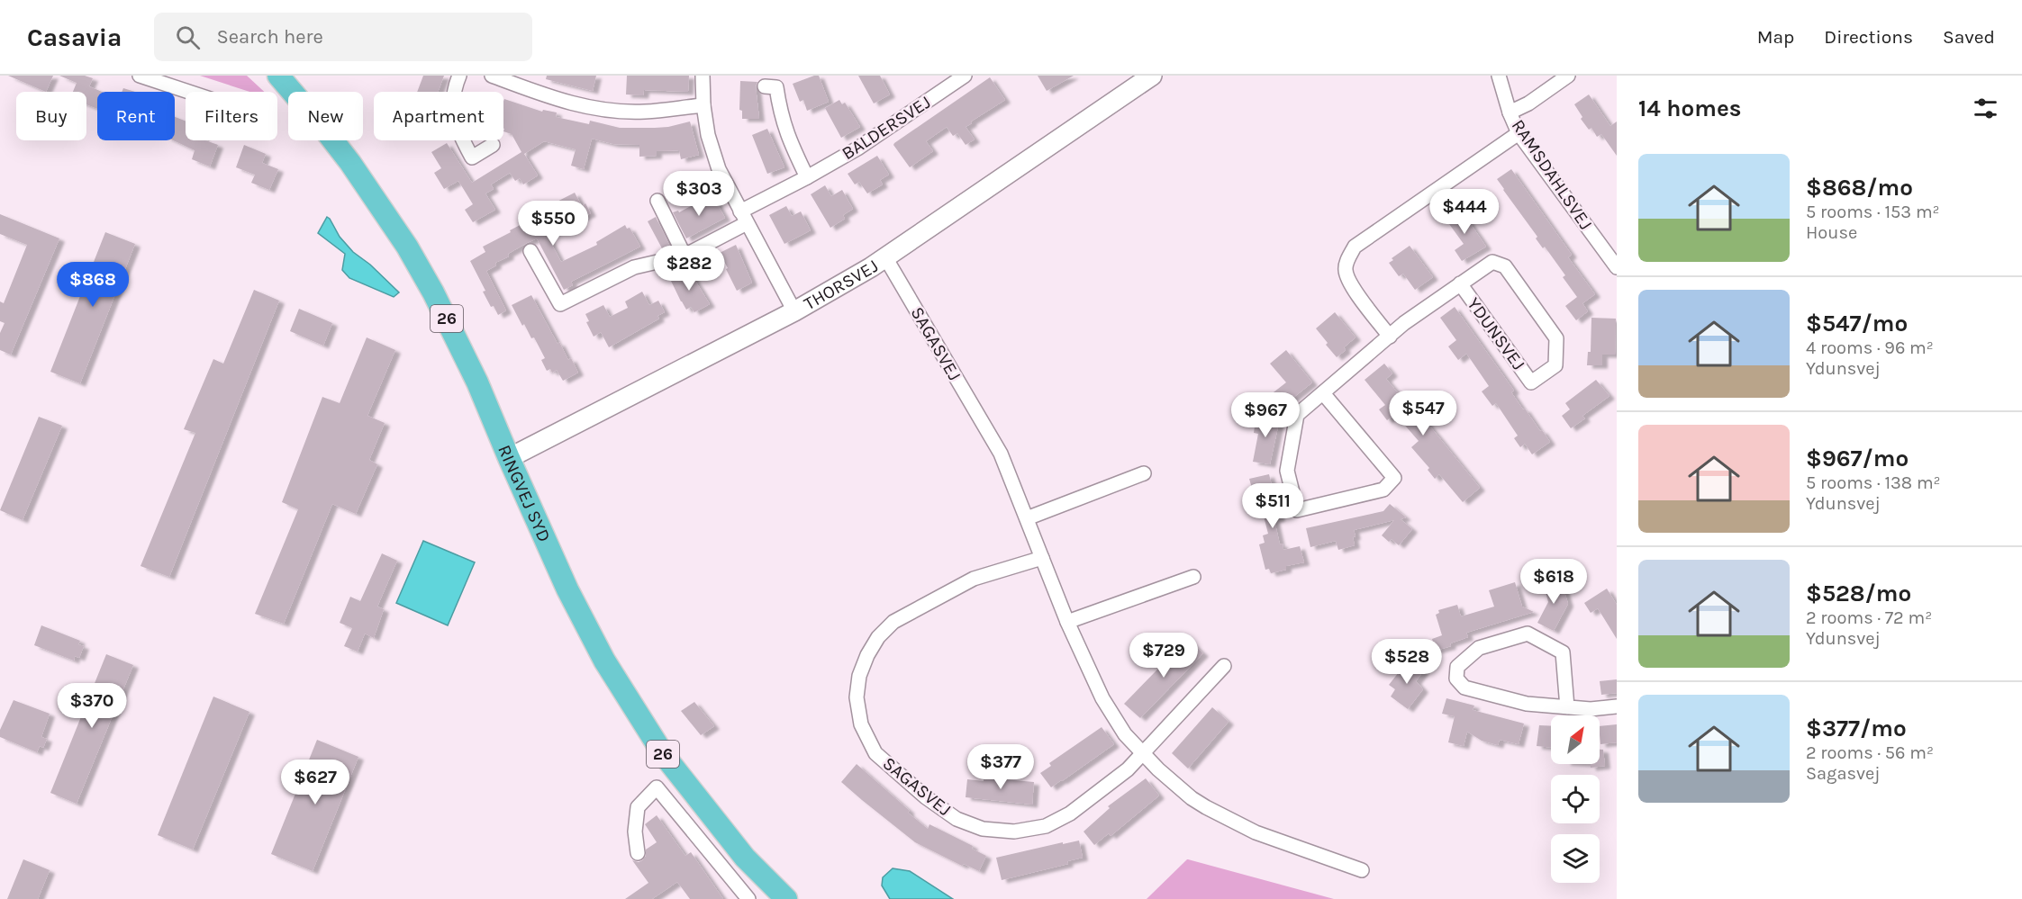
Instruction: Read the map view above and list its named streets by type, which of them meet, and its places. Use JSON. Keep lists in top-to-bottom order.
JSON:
{
  "streets": {
    "main road": ["26", "RINGVEJ SYD"],
    "street": [
      "BALDERSVEJ",
      "RAMSDAHLSVEJ",
      "THORSVEJ",
      "YDUNSVEJ",
      "SAGASVEJ"
    ]
  },
  "crossings": [
    ["THORSVEJ", "SAGASVEJ"],
    ["THORSVEJ", "RINGVEJ SYD"]
  ],
  "north": "top right",
  "page": {
    "header": "Casavia",
    "search": "Search here",
    "nav": ["Map", "Directions", "Saved"],
    "heading": "14 homes",
    "chip": [
      "Buy",
      "Rent",
      "Filters",
      "New",
      "Apartment"
    ],
    "list": [
      {
        "name": "$868/mo",
        "note": "5 rooms · 153 m² · House"
      },
      {
        "name": "$547/mo",
        "note": "4 rooms · 96 m² · Ydunsvej"
      },
      {
        "name": "$967/mo",
        "note": "5 rooms · 138 m² · Ydunsvej"
      },
      {
        "name": "$528/mo",
        "note": "2 rooms · 72 m² · Ydunsvej"
      },
      {
        "name": "$377/mo",
        "note": "2 rooms · 56 m² · Sagasvej"
      }
    ],
    "price": [
      "$303",
      "$444",
      "$550",
      "$282",
      "$868",
      "$547",
      "$967",
      "$511",
      "$618",
      "$729",
      "$528",
      "$370",
      "$377",
      "$627"
    ]
  }
}
